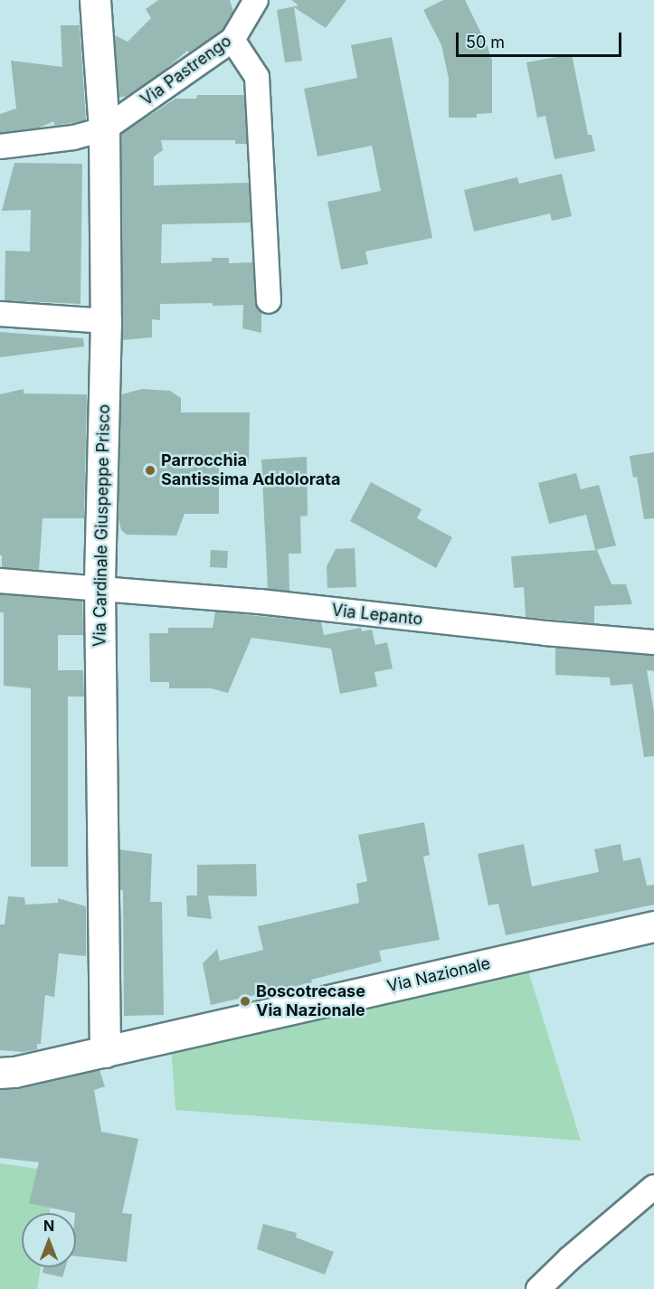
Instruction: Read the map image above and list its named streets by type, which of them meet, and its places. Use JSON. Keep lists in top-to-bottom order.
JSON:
{
  "streets": {
    "street": [
      "Via Pastrengo",
      "Via Cardinale Giuspeppe Prisco",
      "Via Lepanto",
      "Via Nazionale"
    ]
  },
  "crossings": [
    ["Via Pastrengo", "Via Cardinale Giuspeppe Prisco"],
    ["Via Cardinale Giuspeppe Prisco", "Via Lepanto"],
    ["Via Cardinale Giuspeppe Prisco", "Via Nazionale"]
  ],
  "places": ["Parrocchia Santissima Addolorata", "Boscotrecase Via Nazionale"],
  "scale_bar": "50 m",
  "north": "top"
}
